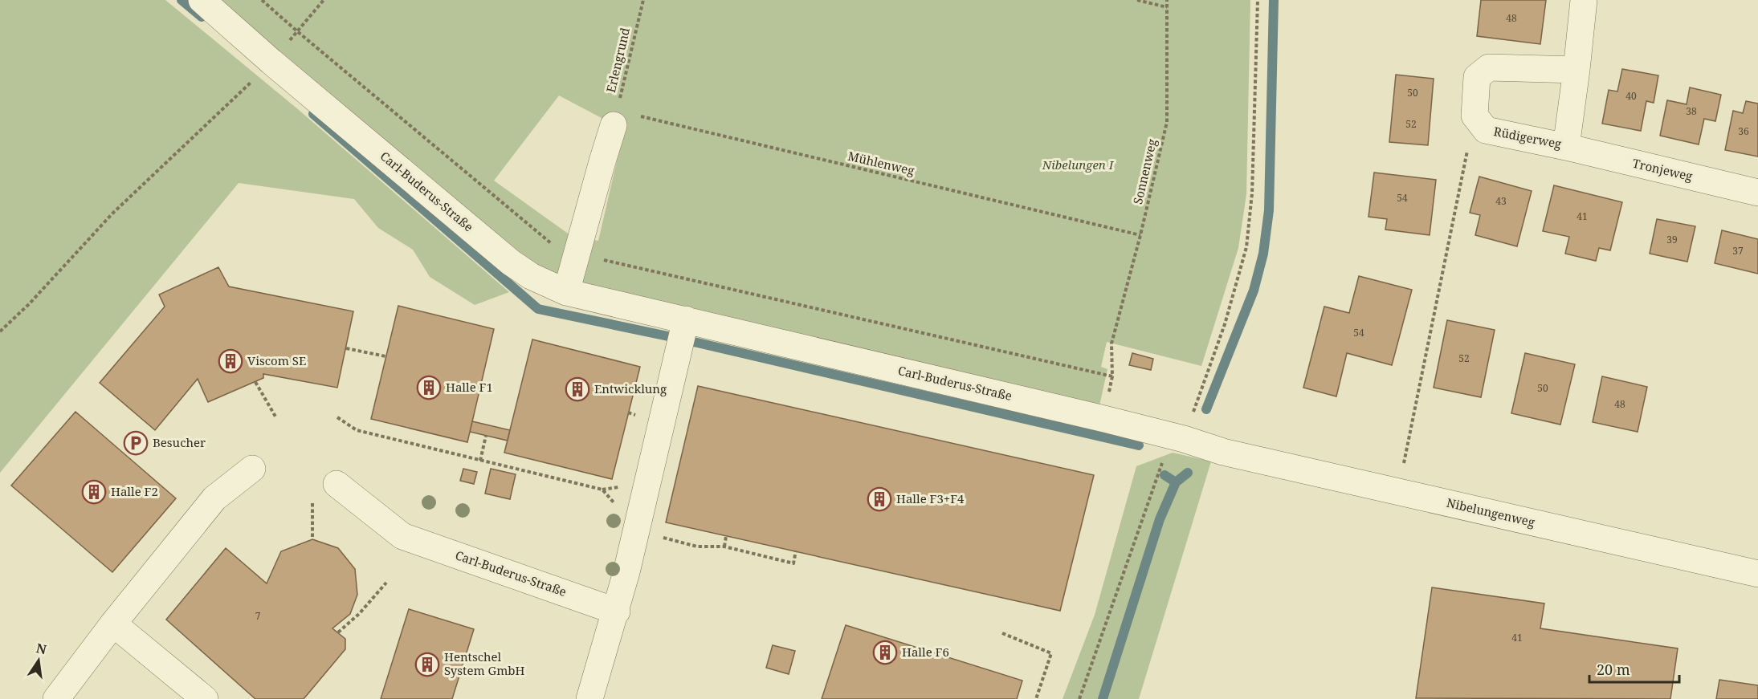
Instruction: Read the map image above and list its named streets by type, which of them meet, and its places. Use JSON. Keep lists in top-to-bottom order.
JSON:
{
  "streets": {
    "street": [
      "Rüdigerweg",
      "Tronjeweg",
      "Carl-Buderus-Straße",
      "Nibelungenweg"
    ],
    "path": ["Erlengrund", "Mühlenweg", "Sonnenweg"]
  },
  "crossings": [
    ["Erlengrund", "Mühlenweg"],
    ["Rüdigerweg", "Tronjeweg"],
    ["Mühlenweg", "Sonnenweg"],
    ["Carl-Buderus-Straße", "Nibelungenweg"]
  ],
  "parks": ["Nibelungen I"],
  "places": {
    "building": [
      "Viscom SE",
      "Halle F1",
      "Entwicklung",
      "Halle F2",
      "Halle F3+F4",
      "Halle F6",
      "Hentschel System GmbH"
    ],
    "parking": ["Besucher"]
  },
  "house_numbers": [
    "48",
    "50",
    "40",
    "38",
    "52",
    "36",
    "54",
    "43",
    "41",
    "39",
    "37",
    "54",
    "52",
    "50",
    "48",
    "7",
    "41"
  ],
  "scale_bar": "20 m",
  "north": "top"
}
